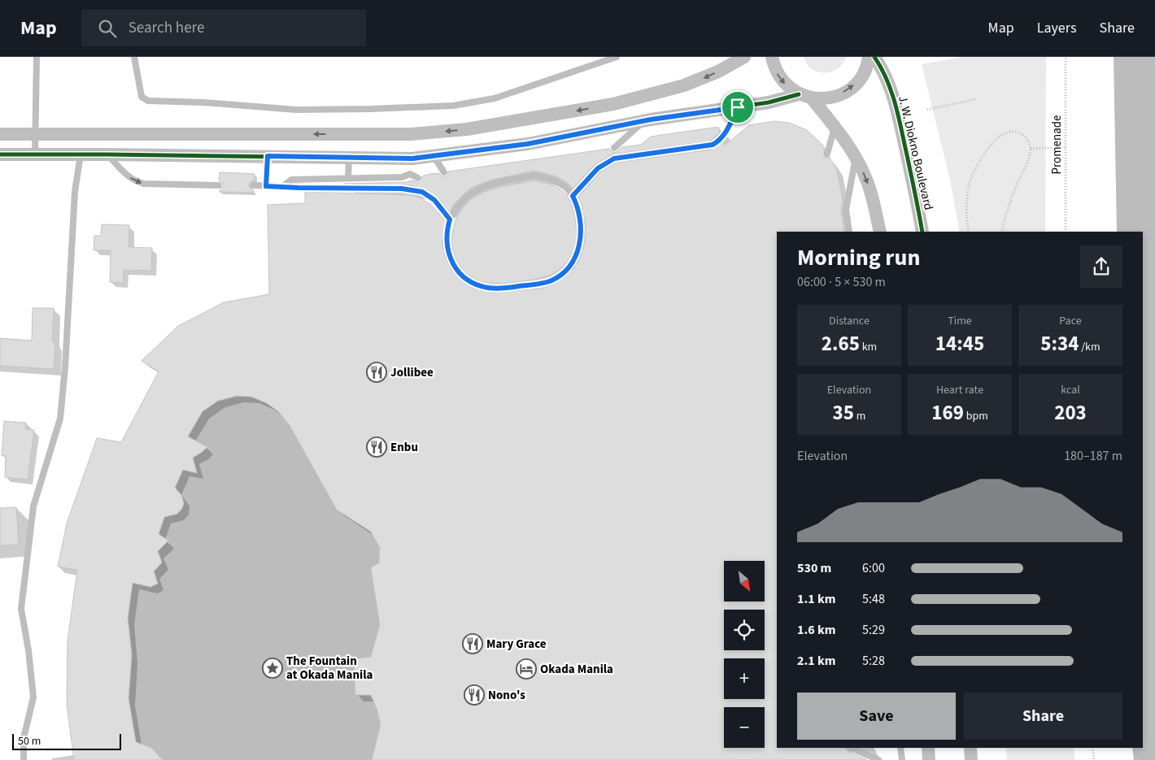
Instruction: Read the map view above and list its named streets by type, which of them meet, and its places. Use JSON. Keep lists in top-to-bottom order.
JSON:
{
  "streets": {
    "street": ["J. W. Diokno Boulevard"],
    "path": ["Promenade"]
  },
  "places": {
    "restaurant": [
      "Jollibee",
      "Enbu",
      "Mary Grace",
      "Nono's"
    ],
    "place": ["The Fountain at Okada Manila"],
    "hotel": ["Okada Manila"]
  },
  "scale_bar": "50 m",
  "north": "bottom right",
  "page": {
    "header": "Map",
    "search": "Search here",
    "nav": ["Map", "Layers", "Share"],
    "heading": ["Morning run", "06:00 · 5 × 530 m"],
    "stats": [
      ["Distance", "2.65 km"],
      ["Time", "14:45"],
      ["Pace", "5:34 /km"],
      ["Elevation", "35 m"],
      ["Heart rate", "169 bpm"],
      ["kcal", "203"]
    ],
    "chart": ["Elevation", "180–187 m"],
    "list": [
      {
        "name": "530 m",
        "note": "6:00"
      },
      {
        "name": "1.1 km",
        "note": "5:48"
      },
      {
        "name": "1.6 km",
        "note": "5:29"
      },
      {
        "name": "2.1 km",
        "note": "5:28"
      }
    ],
    "map_buttons": ["+", "−"],
    "buttons": ["Save", "Share"],
    "scale": "50 m"
  }
}
